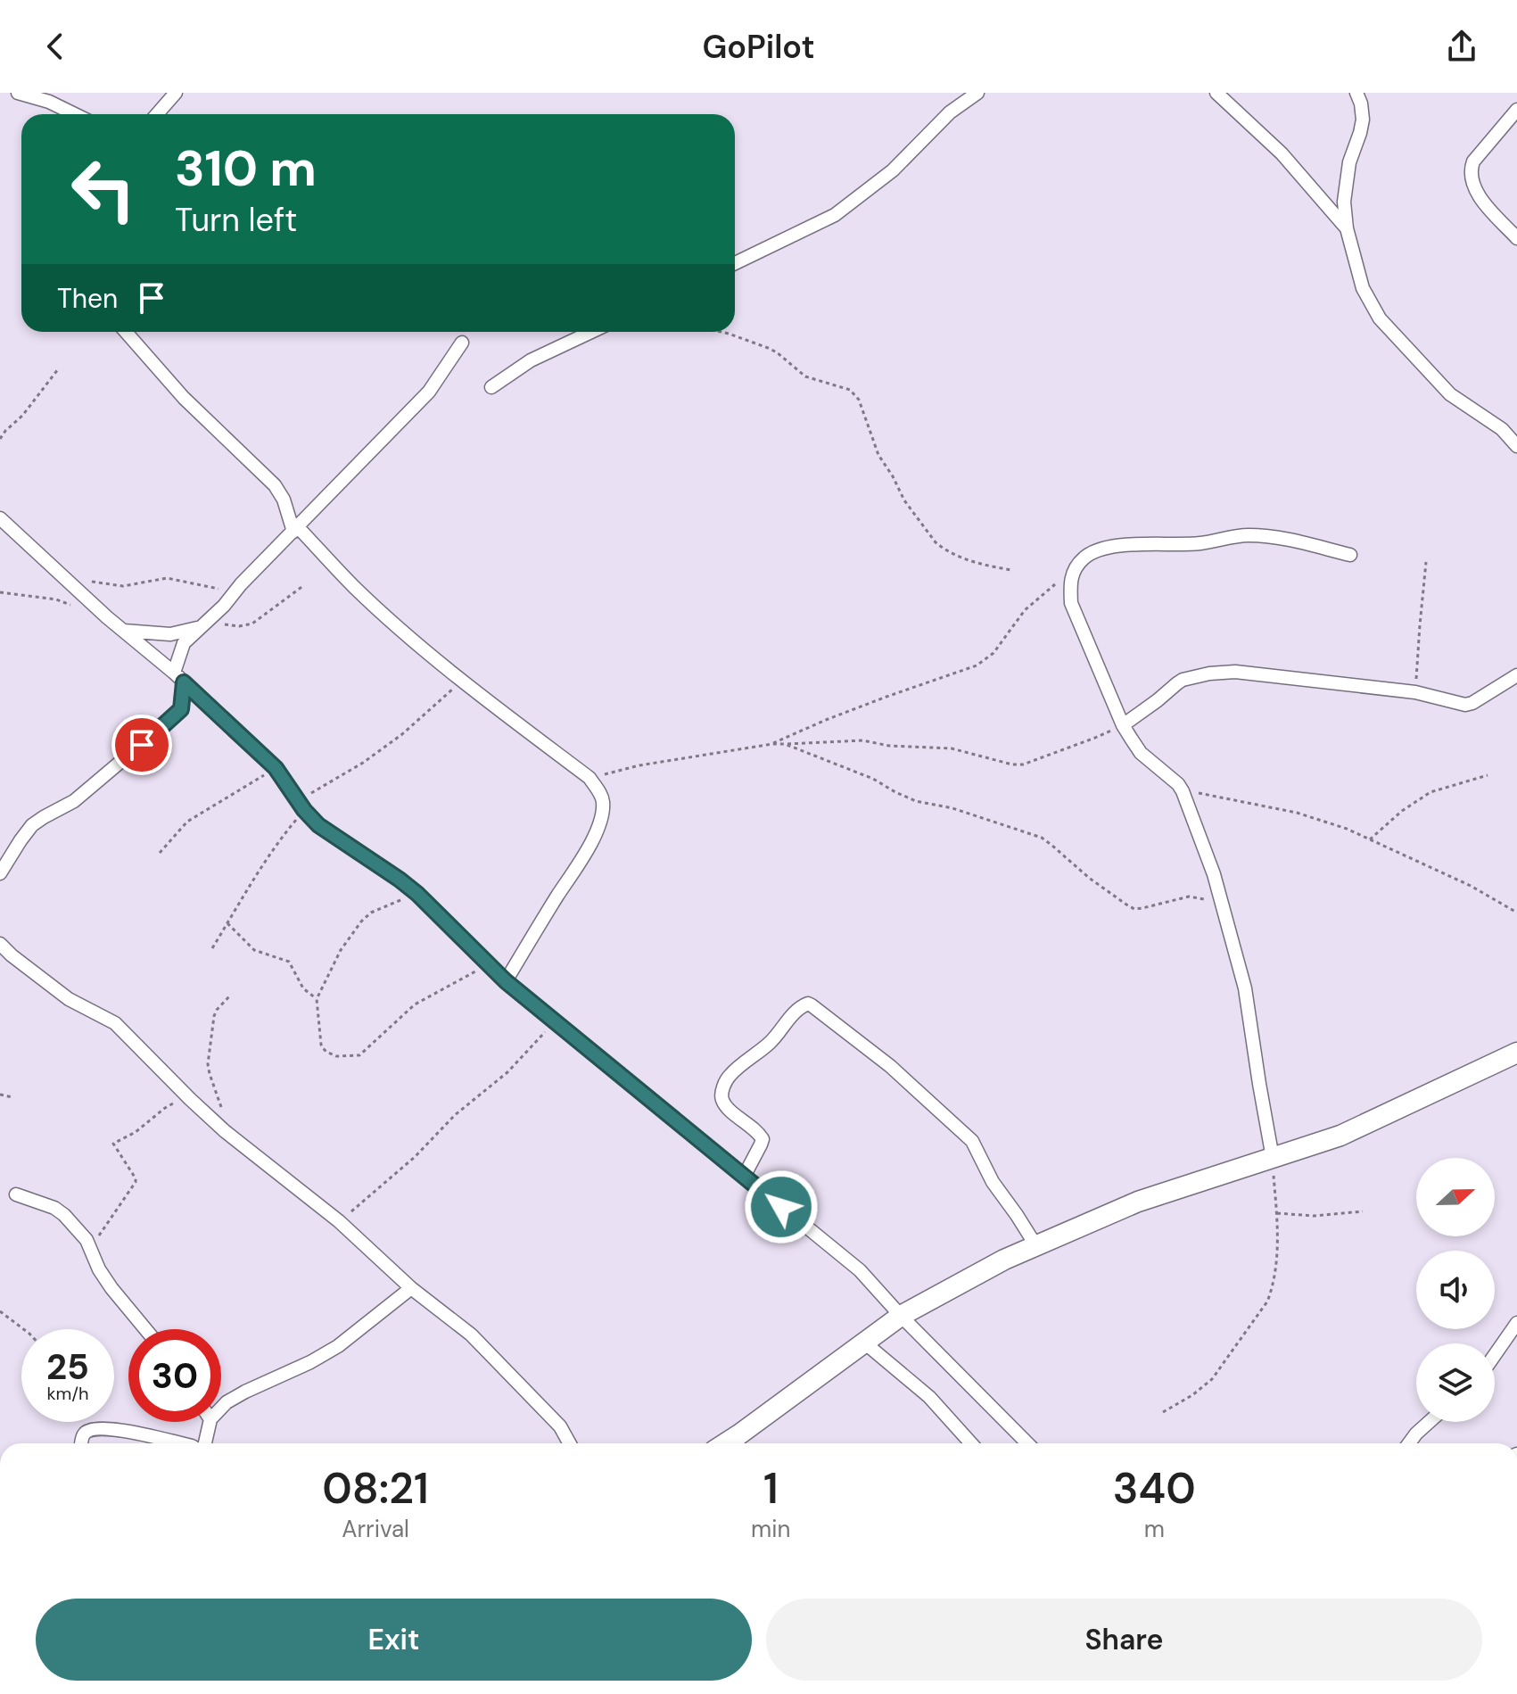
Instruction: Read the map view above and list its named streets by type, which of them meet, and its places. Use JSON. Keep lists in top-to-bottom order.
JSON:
{
  "north": "right",
  "page": {
    "header": "GoPilot",
    "turn": ["310 m", "Turn left"],
    "then": "Then",
    "speed": "25 km/h",
    "limit": "30",
    "eta": [
      "08:21",
      "Arrival",
      "1",
      "min",
      "340",
      "m"
    ],
    "buttons": ["Exit", "Share"]
  }
}
